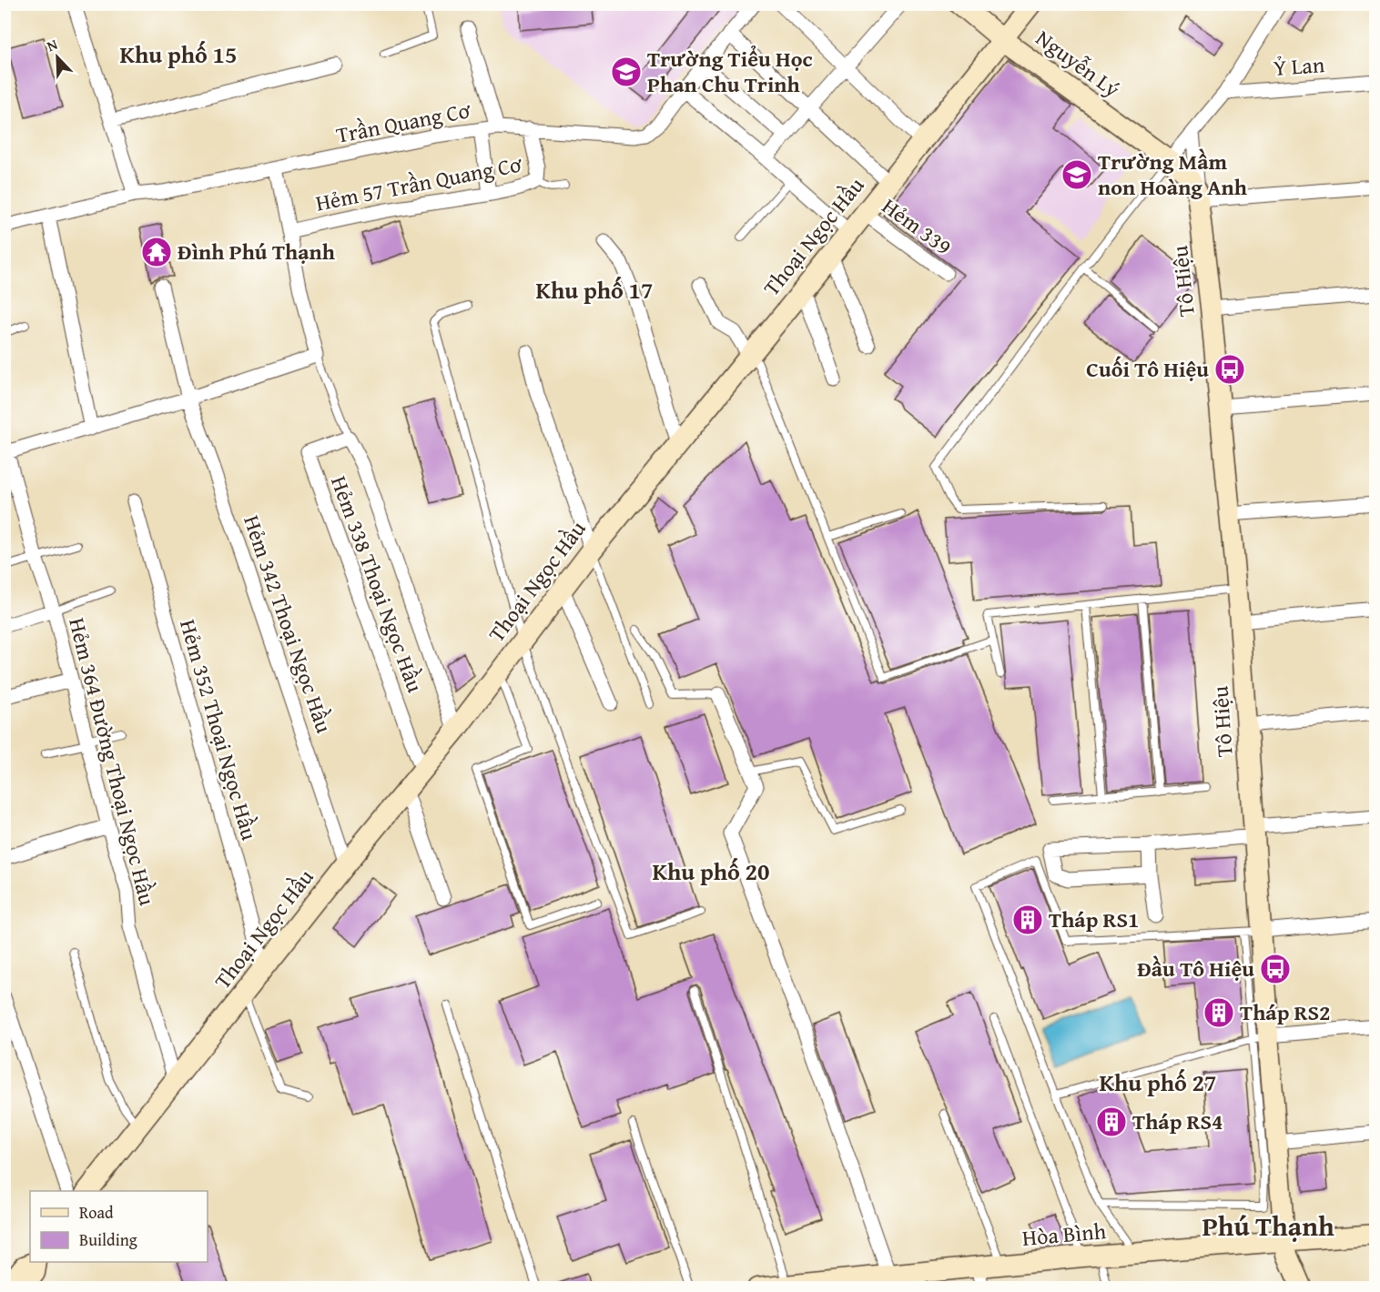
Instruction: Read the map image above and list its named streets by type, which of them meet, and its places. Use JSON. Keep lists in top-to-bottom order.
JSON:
{
  "streets": {
    "main road": [
      "Nguyễn Lý",
      "Thoại Ngọc Hầu",
      "Tô Hiệu",
      "Hòa Bình"
    ],
    "street": [
      "Ỷ Lan",
      "Trần Quang Cơ",
      "Hẻm 57 Trần Quang Cơ",
      "Hẻm 339",
      "Hẻm 338 Thoại Ngọc Hầu",
      "Hẻm 342 Thoại Ngọc Hầu",
      "Hẻm 352 Thoại Ngọc Hầu",
      "Hẻm 364 Đường Thoại Ngọc Hầu"
    ]
  },
  "crossings": [
    ["Nguyễn Lý", "Thoại Ngọc Hầu"],
    ["Nguyễn Lý", "Tô Hiệu"],
    ["Trần Quang Cơ", "Hẻm 57 Trần Quang Cơ"],
    ["Hẻm 339", "Thoại Ngọc Hầu"],
    ["Thoại Ngọc Hầu", "Hẻm 338 Thoại Ngọc Hầu"],
    ["Thoại Ngọc Hầu", "Hẻm 342 Thoại Ngọc Hầu"],
    ["Thoại Ngọc Hầu", "Hẻm 352 Thoại Ngọc Hầu"],
    ["Thoại Ngọc Hầu", "Hẻm 364 Đường Thoại Ngọc Hầu"],
    ["Tô Hiệu", "Hòa Bình"]
  ],
  "districts": [
    "Khu phố 15",
    "Khu phố 17",
    "Khu phố 20",
    "Khu phố 27",
    "Phú Thạnh"
  ],
  "places": {
    "school or university": ["Trường Tiểu Học Phan Chu Trinh", "Trường Mầm non Hoàng Anh"],
    "temple": ["Đình Phú Thạnh"],
    "bus stop": ["Cuối Tô Hiệu", "Đầu Tô Hiệu"],
    "building": ["Tháp RS1", "Tháp RS2", "Tháp RS4"]
  },
  "legend": ["Road", "Building"],
  "north": "top left"
}
